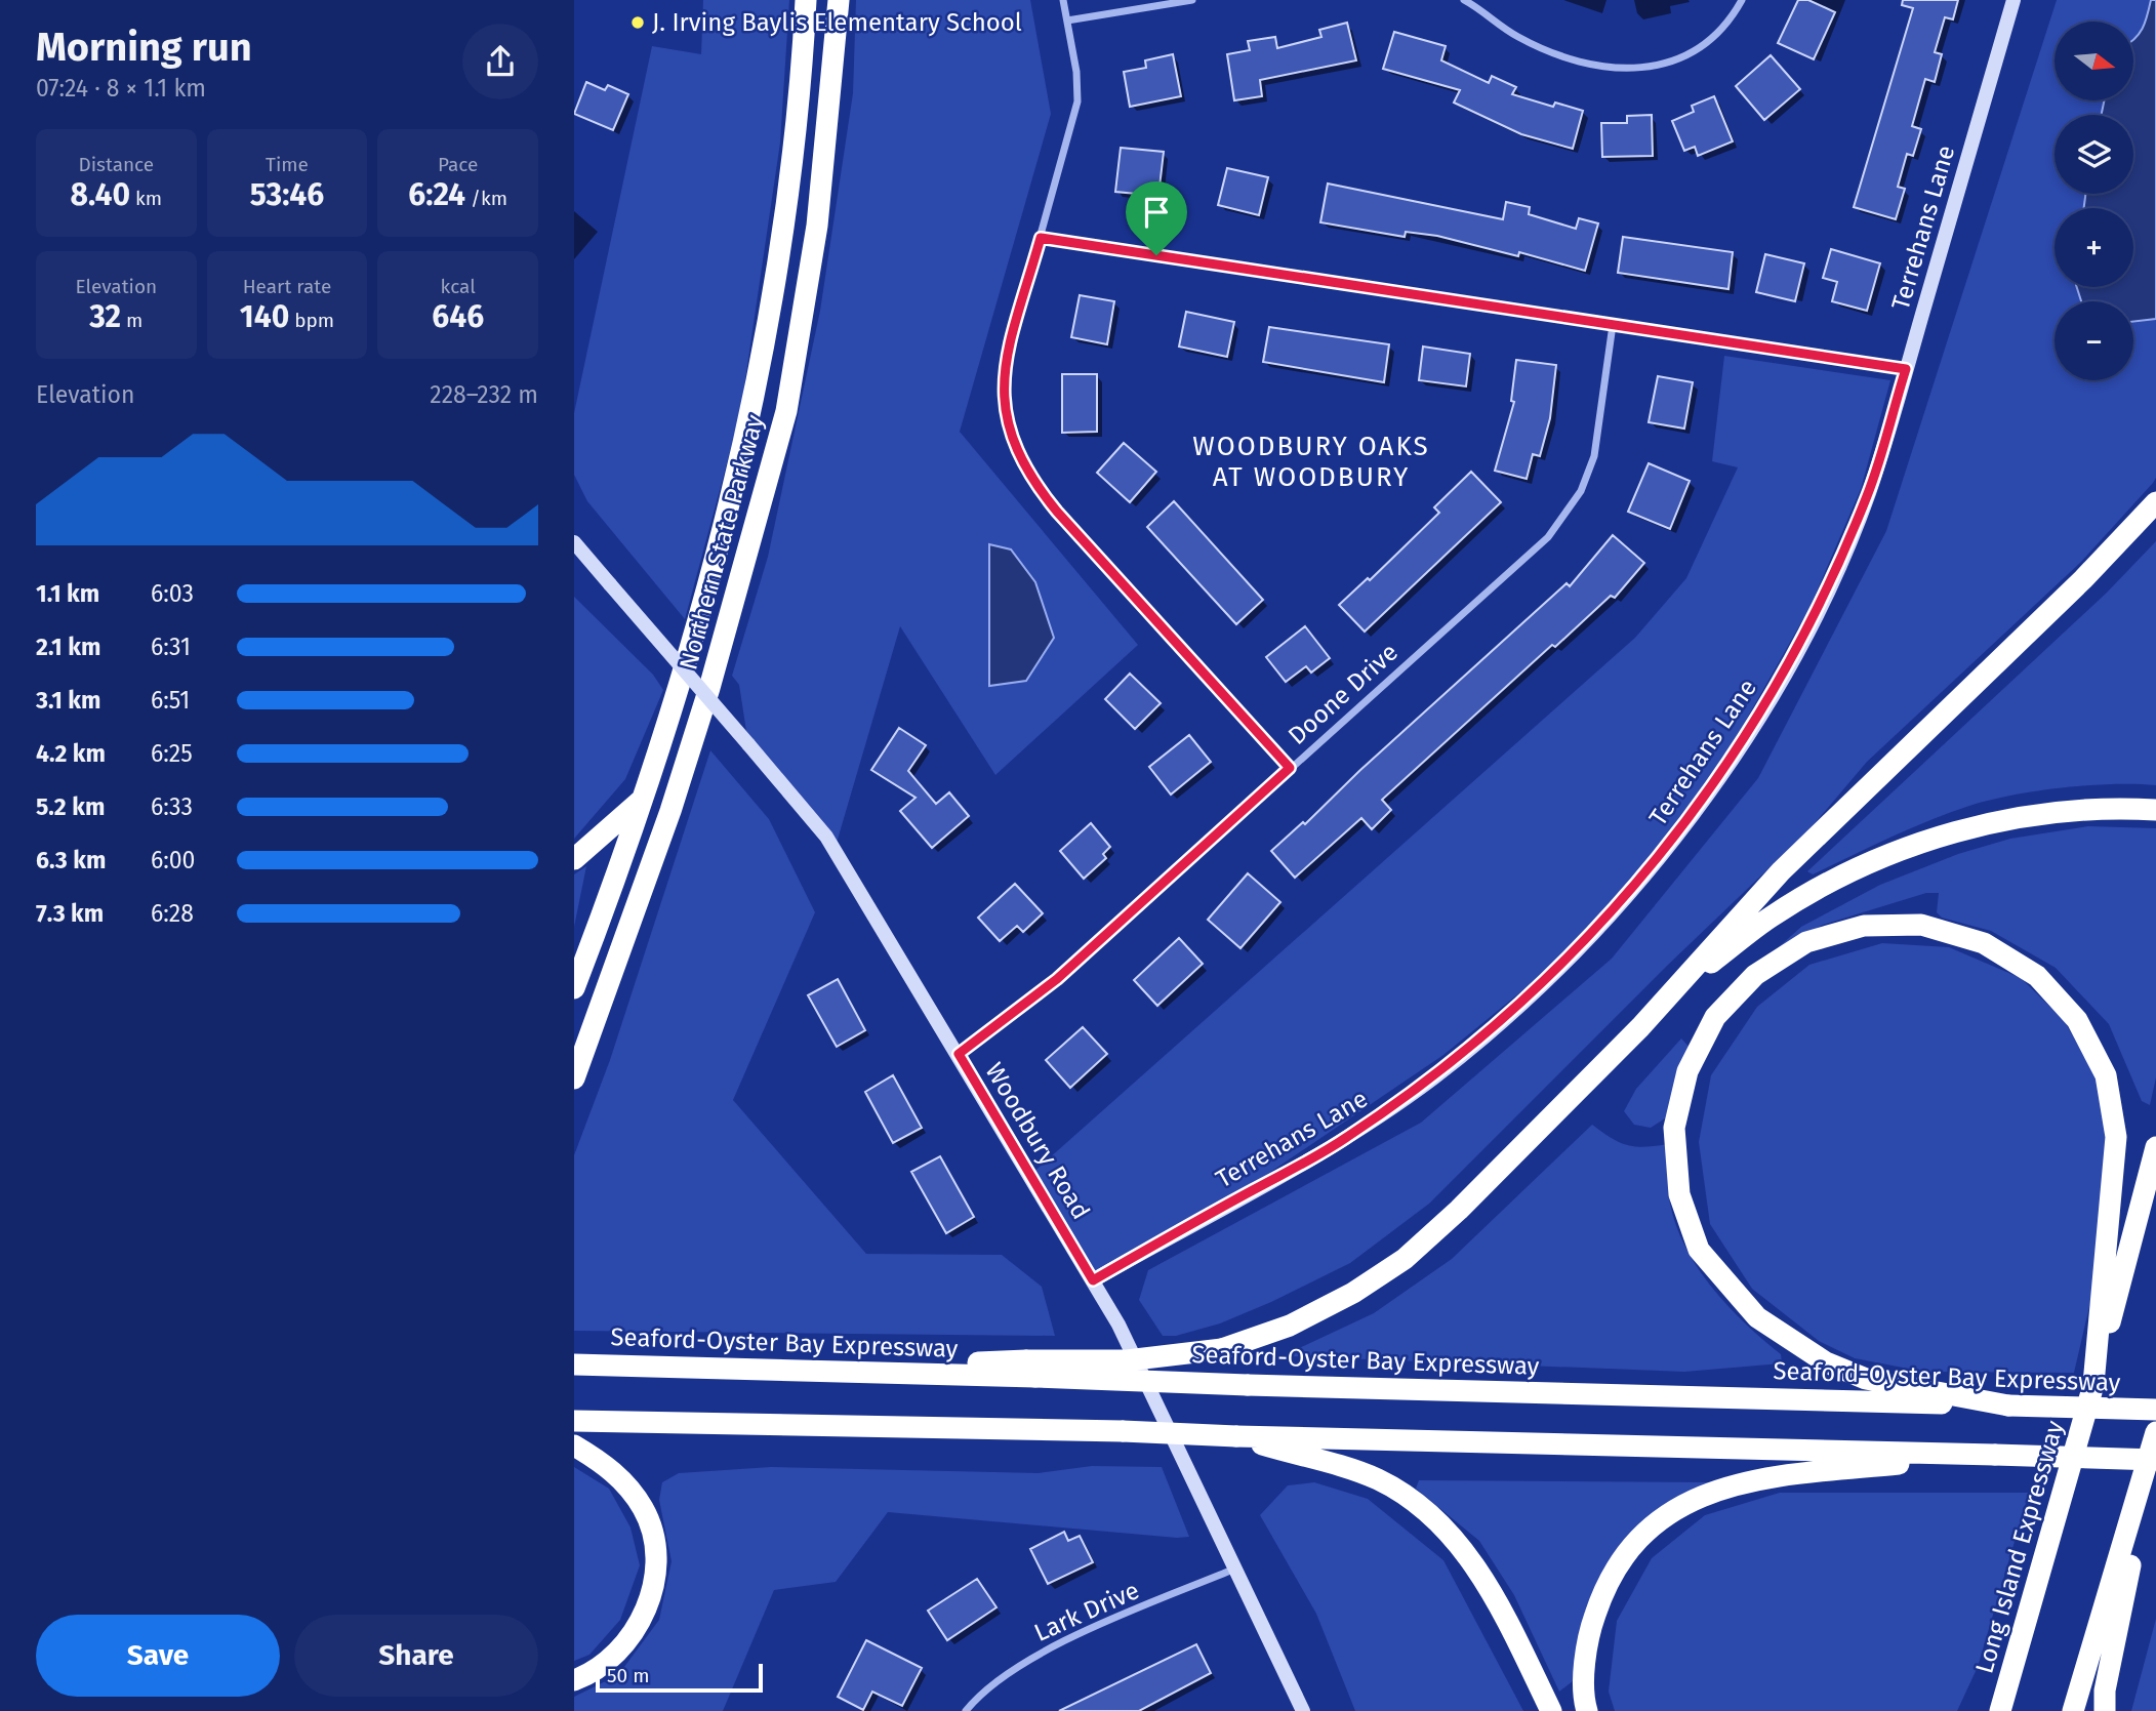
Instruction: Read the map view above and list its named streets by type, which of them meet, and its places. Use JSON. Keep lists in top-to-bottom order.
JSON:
{
  "streets": {
    "highway": ["Northern State Parkway", "Seaford-Oyster Bay Expressway", "Long Island Expressway"],
    "main road": ["Terrehans Lane", "Woodbury Road"],
    "street": ["Doone Drive", "Lark Drive"]
  },
  "crossings": [
    ["Terrehans Lane", "Woodbury Road"],
    ["Doone Drive", "Woodbury Road"],
    ["Woodbury Road", "Lark Drive"]
  ],
  "districts": ["WOODBURY OAKS AT WOODBURY"],
  "places": ["J. Irving Baylis Elementary School"],
  "scale_bar": "50 m",
  "north": "right",
  "page": {
    "heading": ["Morning run", "07:24 · 8 × 1.1 km"],
    "map_buttons": ["+", "−"],
    "stats": [
      ["Distance", "8.40 km"],
      ["Time", "53:46"],
      ["Pace", "6:24 /km"],
      ["Elevation", "32 m"],
      ["Heart rate", "140 bpm"],
      ["kcal", "646"]
    ],
    "chart": ["Elevation", "228–232 m"],
    "list": [
      {
        "name": "1.1 km",
        "note": "6:03"
      },
      {
        "name": "2.1 km",
        "note": "6:31"
      },
      {
        "name": "3.1 km",
        "note": "6:51"
      },
      {
        "name": "4.2 km",
        "note": "6:25"
      },
      {
        "name": "5.2 km",
        "note": "6:33"
      },
      {
        "name": "6.3 km",
        "note": "6:00"
      },
      {
        "name": "7.3 km",
        "note": "6:28"
      }
    ],
    "buttons": ["Save", "Share"],
    "scale": "50 m"
  }
}
